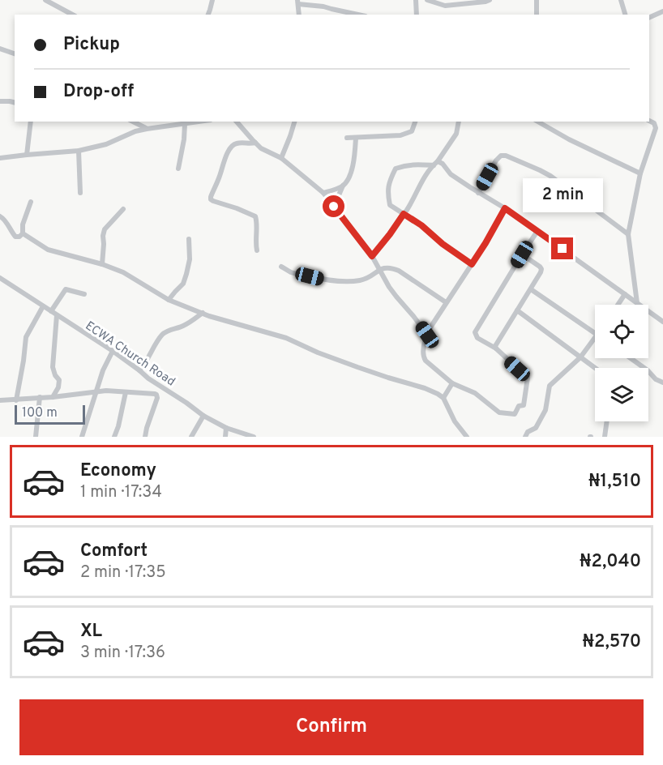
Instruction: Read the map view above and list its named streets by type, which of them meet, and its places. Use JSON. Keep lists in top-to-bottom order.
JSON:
{
  "streets": {
    "street": ["ECWA Church Road"]
  },
  "scale_bar": "100 m",
  "page": {
    "banner": ["Pickup", "Drop-off"],
    "bubble": "2 min",
    "scale": "100 m",
    "list": [
      {
        "name": "Economy",
        "note": "1 min · 17:34",
        "value": "₦1,510"
      },
      {
        "name": "Comfort",
        "note": "2 min · 17:35",
        "value": "₦2,040"
      },
      {
        "name": "XL",
        "note": "3 min · 17:36",
        "value": "₦2,570"
      }
    ],
    "buttons": "Confirm"
  }
}
